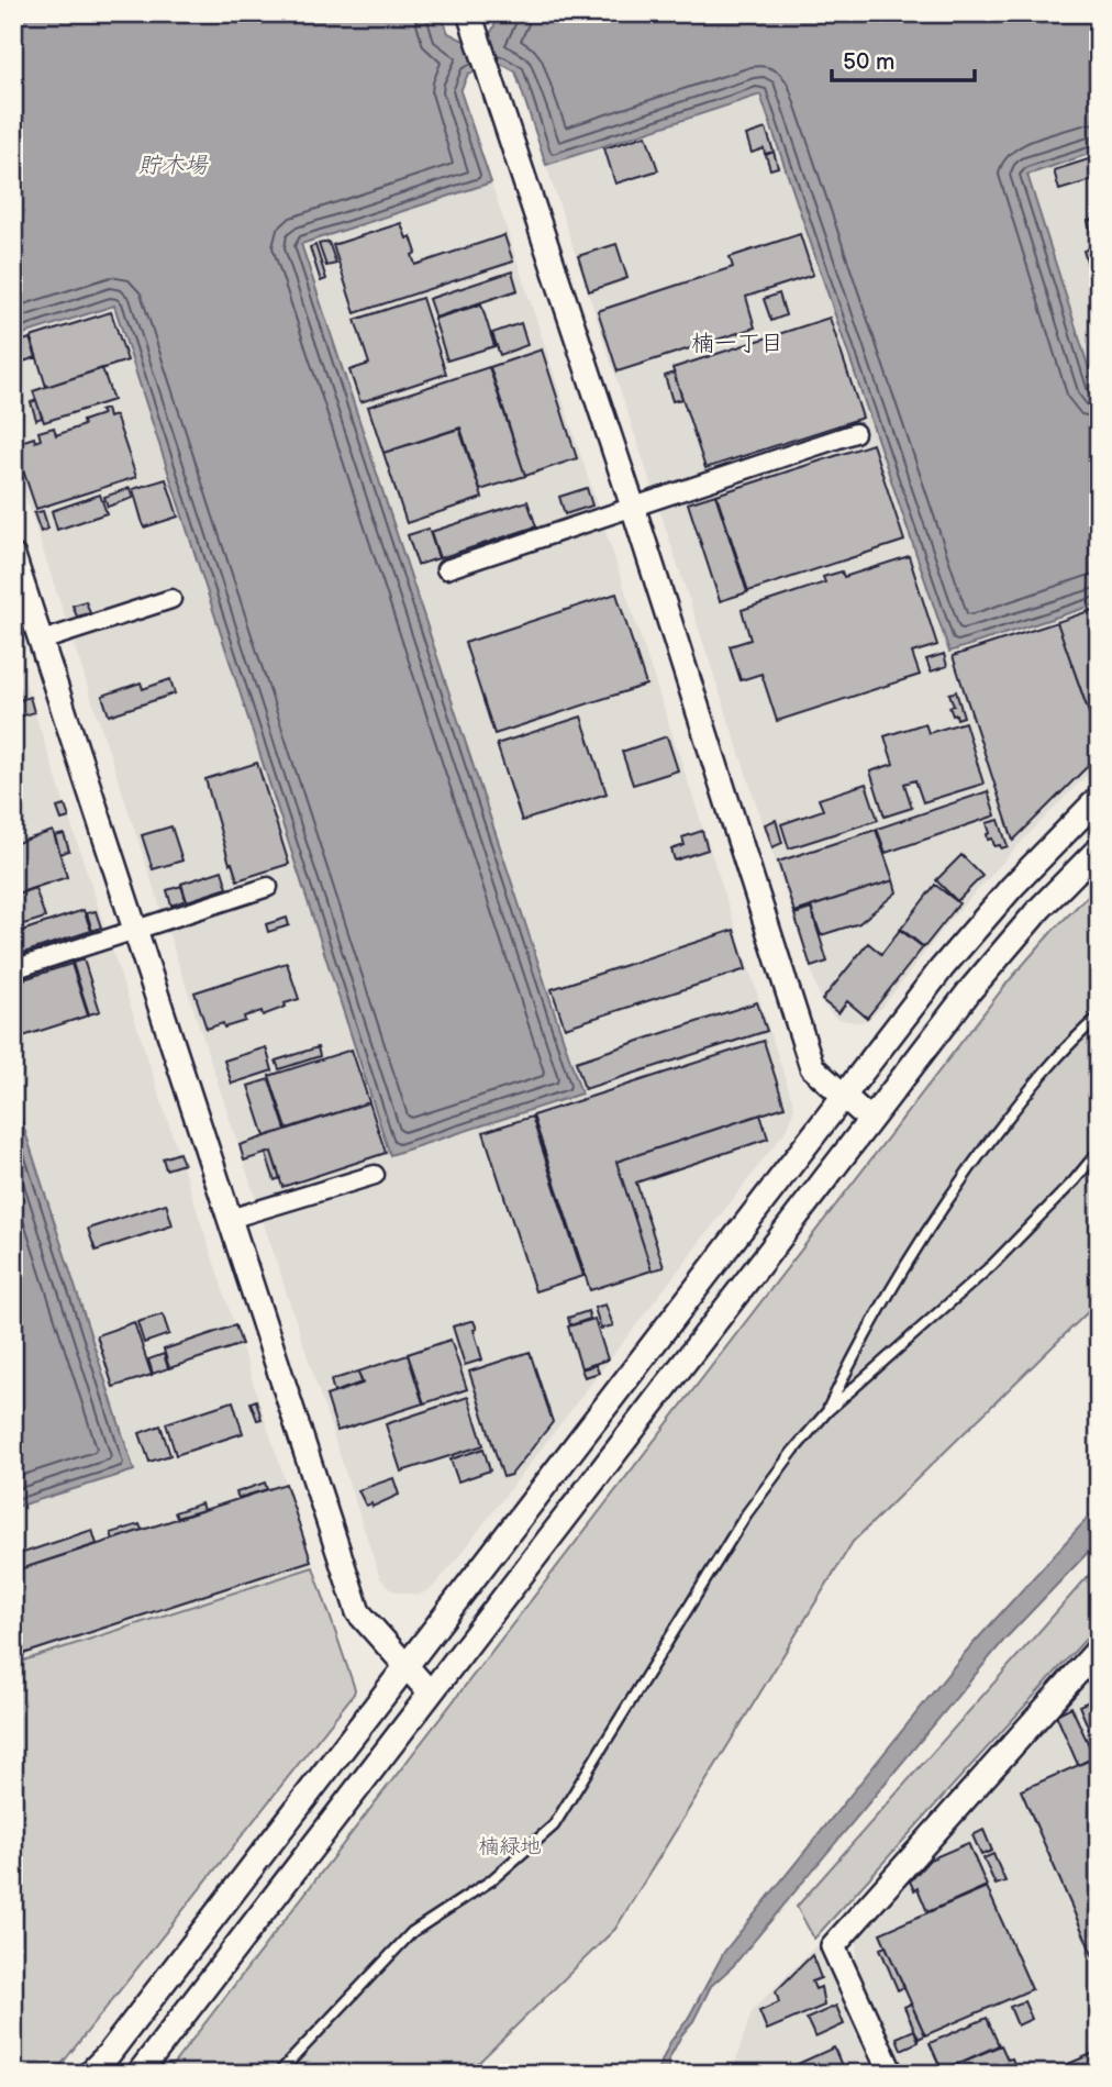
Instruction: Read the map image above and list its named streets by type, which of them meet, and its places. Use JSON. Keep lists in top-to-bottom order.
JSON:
{
  "districts": ["楠一丁目"],
  "water": ["貯木場"],
  "parks": ["楠緑地"],
  "scale_bar": "50 m"
}
